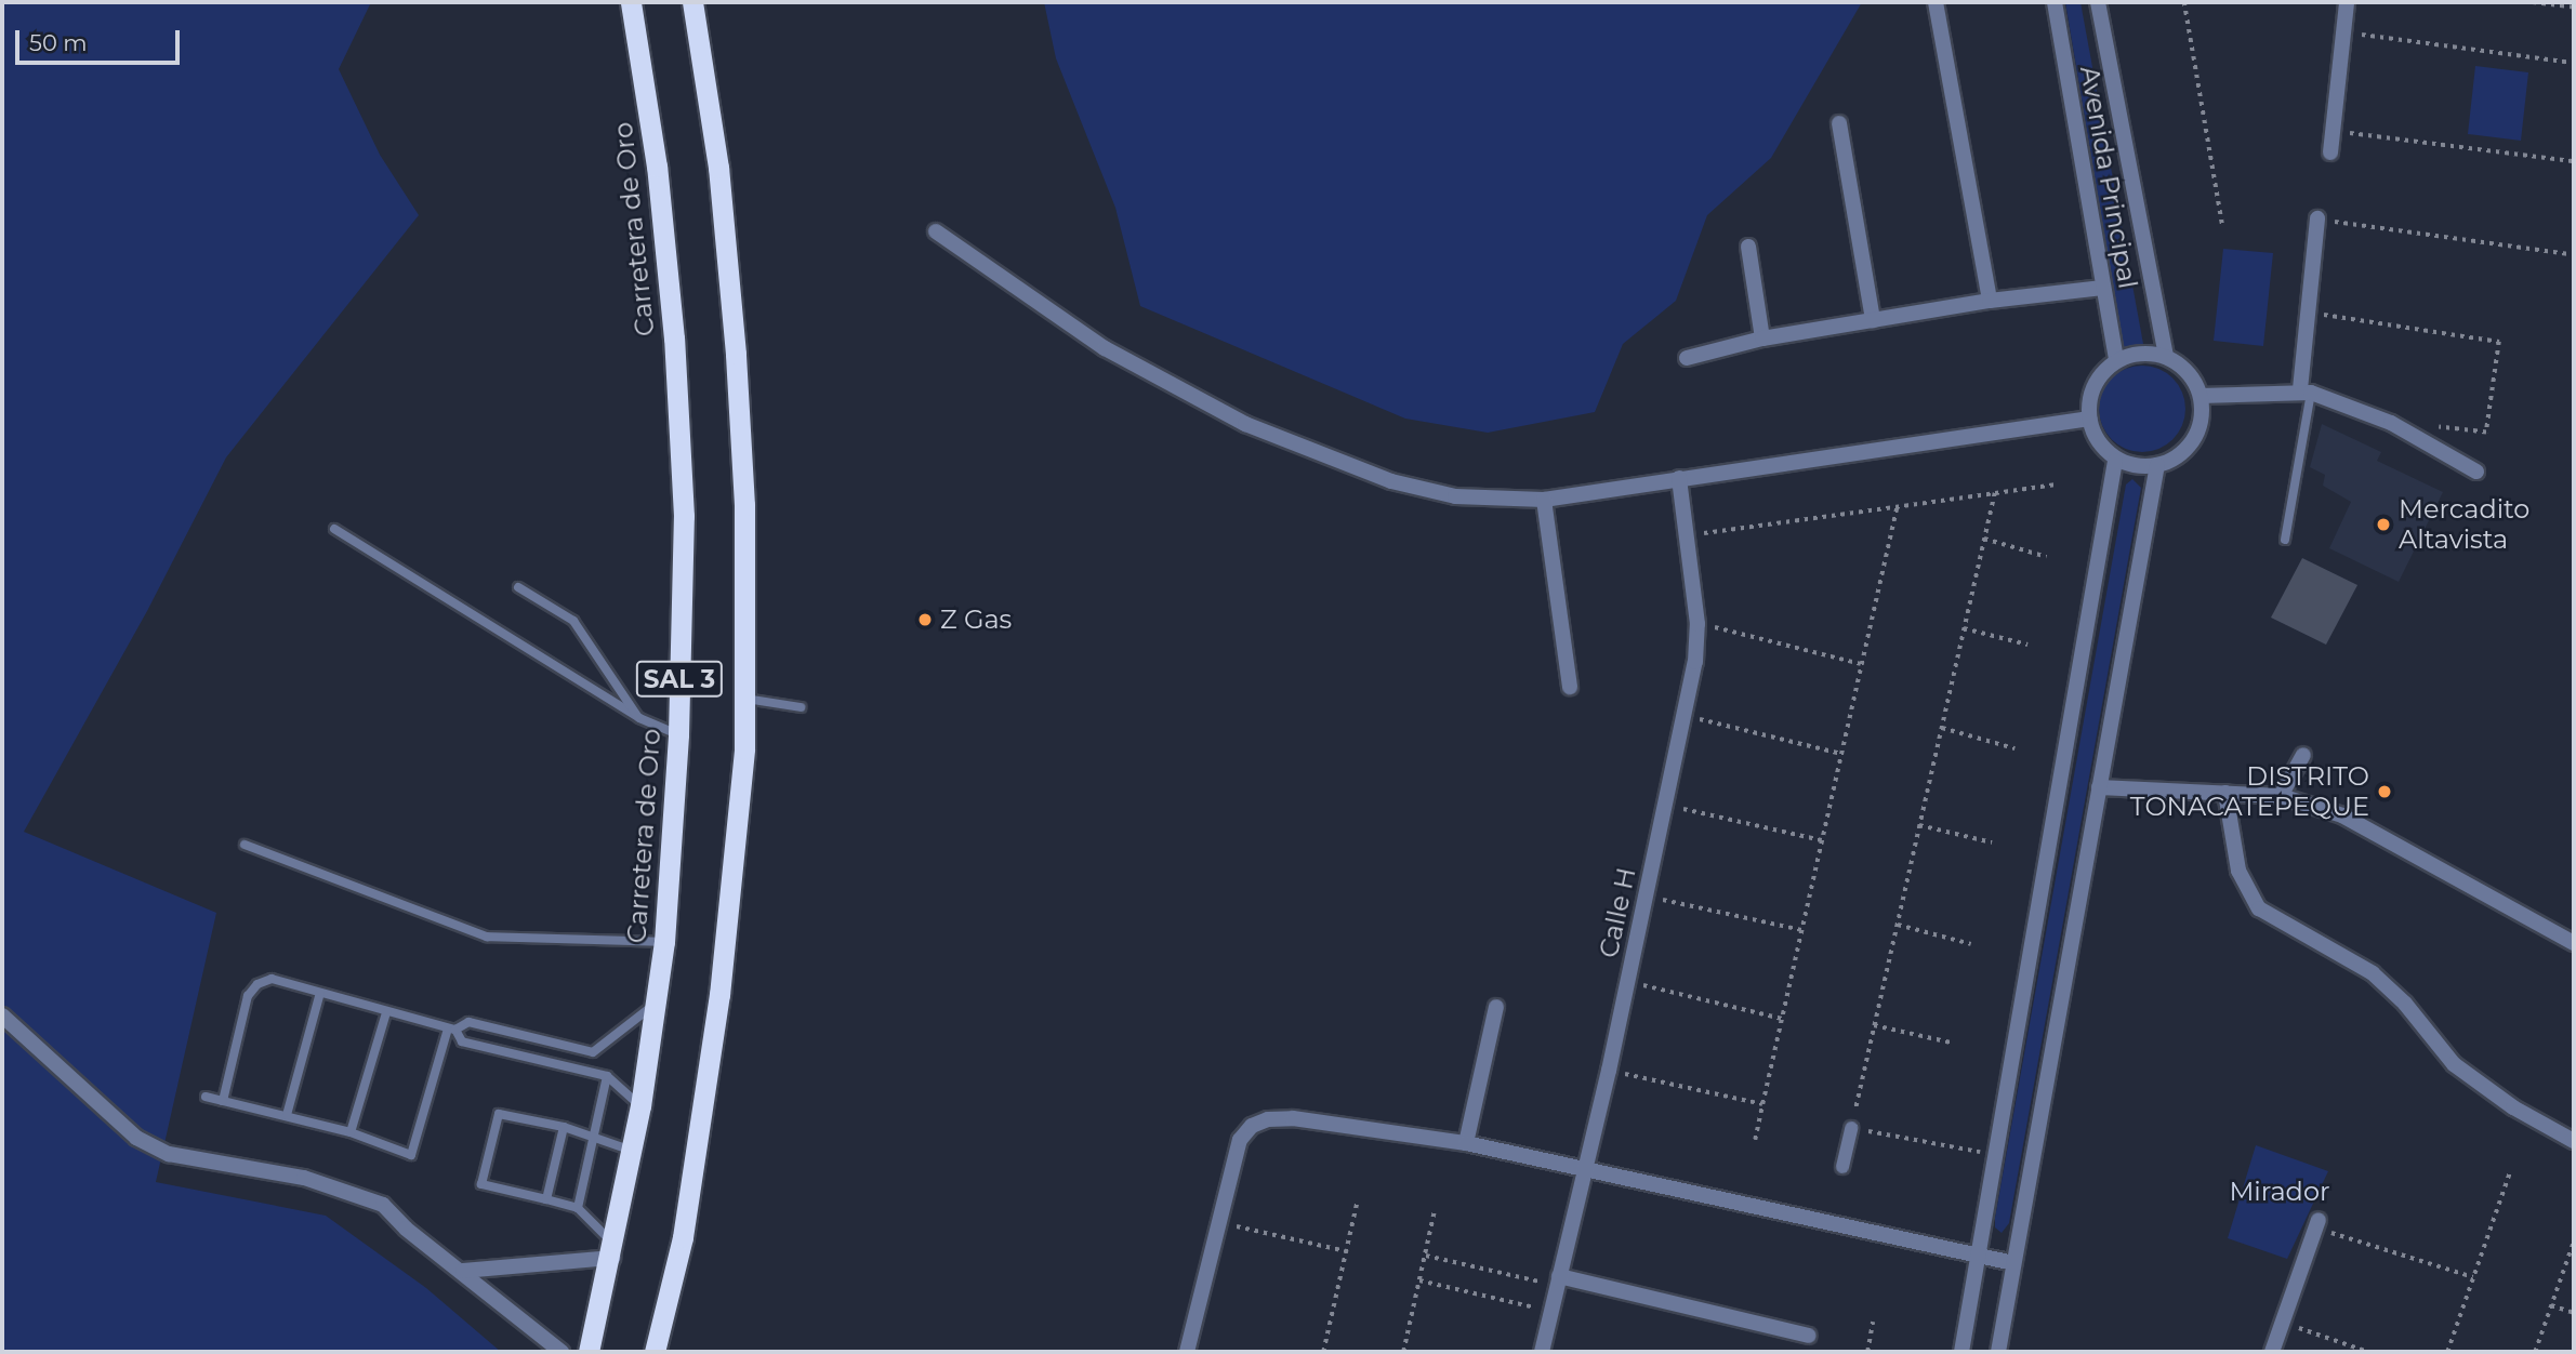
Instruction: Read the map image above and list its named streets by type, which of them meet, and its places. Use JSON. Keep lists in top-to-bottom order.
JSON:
{
  "streets": {
    "highway": ["Carretera de Oro", "SAL 3"],
    "street": ["Avenida Principal", "Calle H"]
  },
  "parks": ["Mirador"],
  "places": ["Mercadito Altavista", "Z Gas", "DISTRITO TONACATEPEQUE"],
  "scale_bar": "50 m"
}
